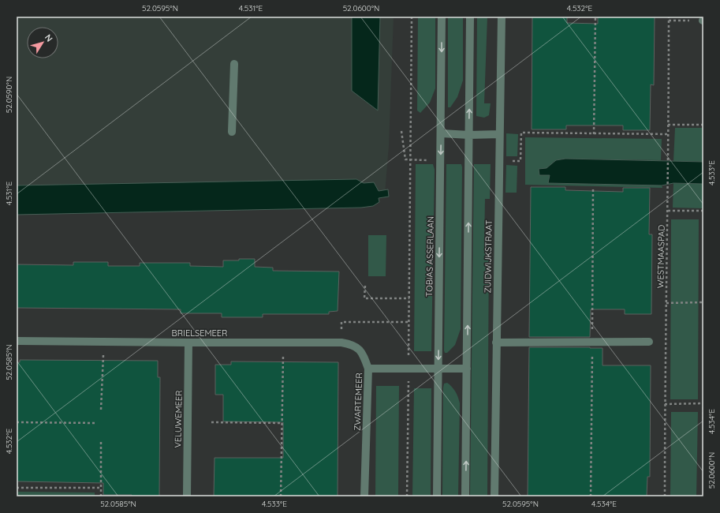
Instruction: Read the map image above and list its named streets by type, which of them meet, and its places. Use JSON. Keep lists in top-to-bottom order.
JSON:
{
  "streets": {
    "street": [
      "TOBIAS ASSERLAAN",
      "ZUIDWIJKSTRAAT",
      "BRIELSEMEER",
      "ZWARTEMEER",
      "VELUWEMEER"
    ],
    "path": ["WESTMAASPAD"]
  },
  "crossings": [
    ["TOBIAS ASSERLAAN", "ZWARTEMEER"],
    ["BRIELSEMEER", "ZWARTEMEER"],
    ["BRIELSEMEER", "VELUWEMEER"]
  ],
  "north": "top right",
  "coordinates": [
    "52.0595°N",
    "4.531°E",
    "52.0600°N",
    "4.532°E",
    "52.0590°N",
    "4.533°E",
    "52.0585°N",
    "4.534°E"
  ]
}
